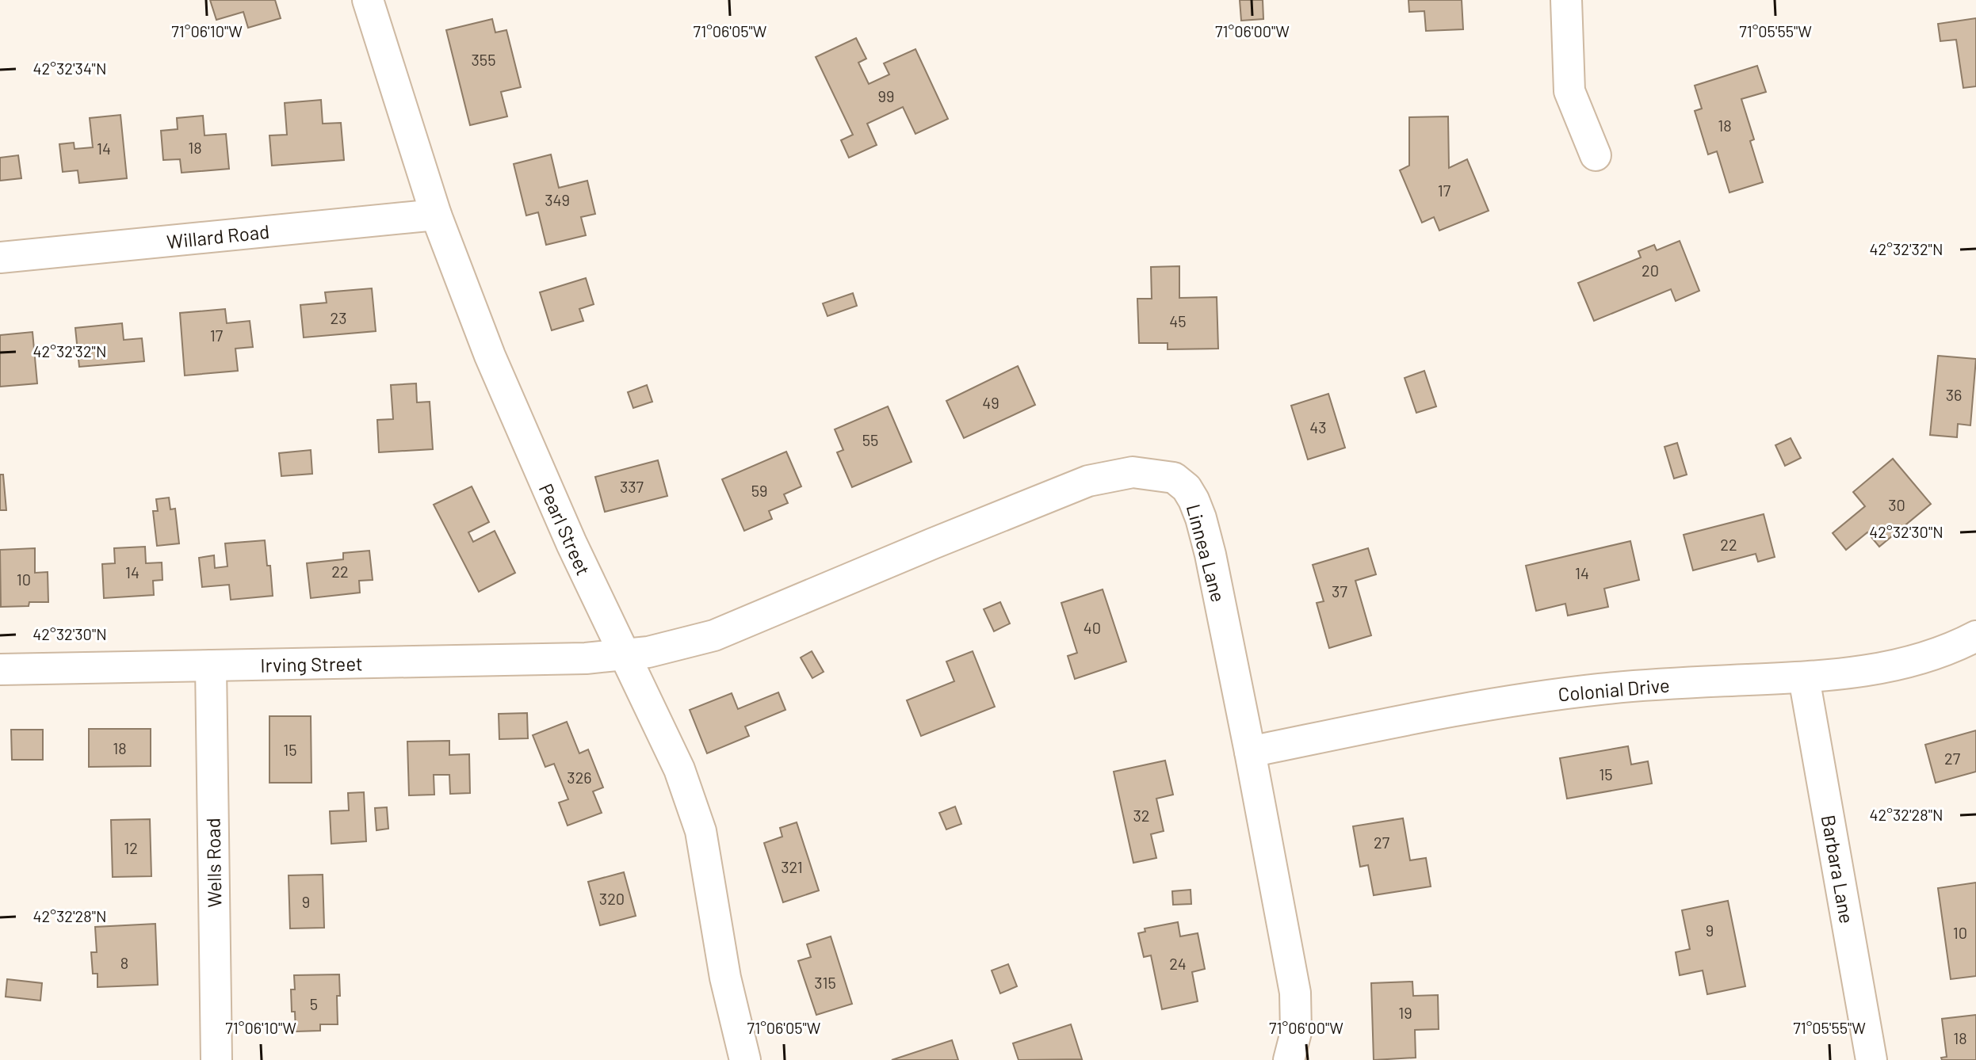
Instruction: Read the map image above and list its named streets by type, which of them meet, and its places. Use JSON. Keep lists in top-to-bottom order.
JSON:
{
  "streets": {
    "street": [
      "Willard Road",
      "Pearl Street",
      "Linnea Lane",
      "Irving Street",
      "Colonial Drive",
      "Wells Road",
      "Barbara Lane"
    ]
  },
  "crossings": [
    ["Willard Road", "Pearl Street"],
    ["Pearl Street", "Linnea Lane"],
    ["Pearl Street", "Irving Street"],
    ["Linnea Lane", "Irving Street"],
    ["Linnea Lane", "Colonial Drive"],
    ["Irving Street", "Wells Road"],
    ["Colonial Drive", "Barbara Lane"]
  ],
  "house_numbers": [
    "355",
    "99",
    "18",
    "18",
    "14",
    "17",
    "349",
    "20",
    "23",
    "45",
    "17",
    "36",
    "49",
    "43",
    "55",
    "337",
    "59",
    "30",
    "22",
    "22",
    "14",
    "14",
    "10",
    "37",
    "40",
    "18",
    "15",
    "27",
    "15",
    "326",
    "32",
    "27",
    "12",
    "321",
    "320",
    "9",
    "9",
    "10",
    "8",
    "24",
    "315",
    "5",
    "19",
    "18"
  ],
  "coordinates": [
    "71°06'10\"W",
    "71°06'05\"W",
    "71°06'00\"W",
    "71°05'55\"W",
    "42°32'34\"N",
    "42°32'32\"N",
    "42°32'30\"N",
    "42°32'28\"N"
  ]
}
